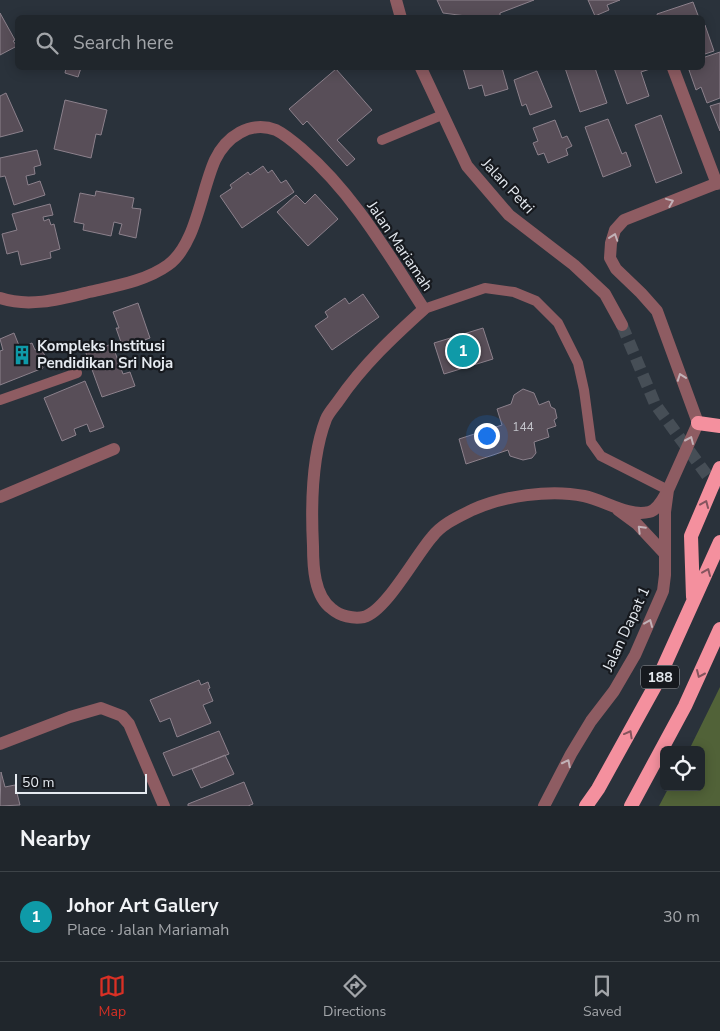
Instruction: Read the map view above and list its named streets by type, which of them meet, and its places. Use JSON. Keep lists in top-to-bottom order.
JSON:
{
  "streets": {
    "highway": ["188"],
    "street": ["Jalan Petri", "Jalan Mariamah", "Jalan Dapat 1"]
  },
  "crossings": [
    ["Jalan Mariamah", "Jalan Dapat 1"]
  ],
  "one_way": ["Jalan Dapat 1"],
  "places": {
    "building": ["Kompleks Institusi Pendidikan Sri Noja"]
  },
  "house_numbers": ["144"],
  "scale_bar": "50 m",
  "page": {
    "search": "Search here",
    "pins": "1",
    "scale": "50 m",
    "heading": "Nearby",
    "list": [
      {
        "mark": "1",
        "name": "Johor Art Gallery",
        "note": "Place · Jalan Mariamah",
        "value": "30 m"
      }
    ],
    "nav": ["Map", "Directions", "Saved"]
  }
}
